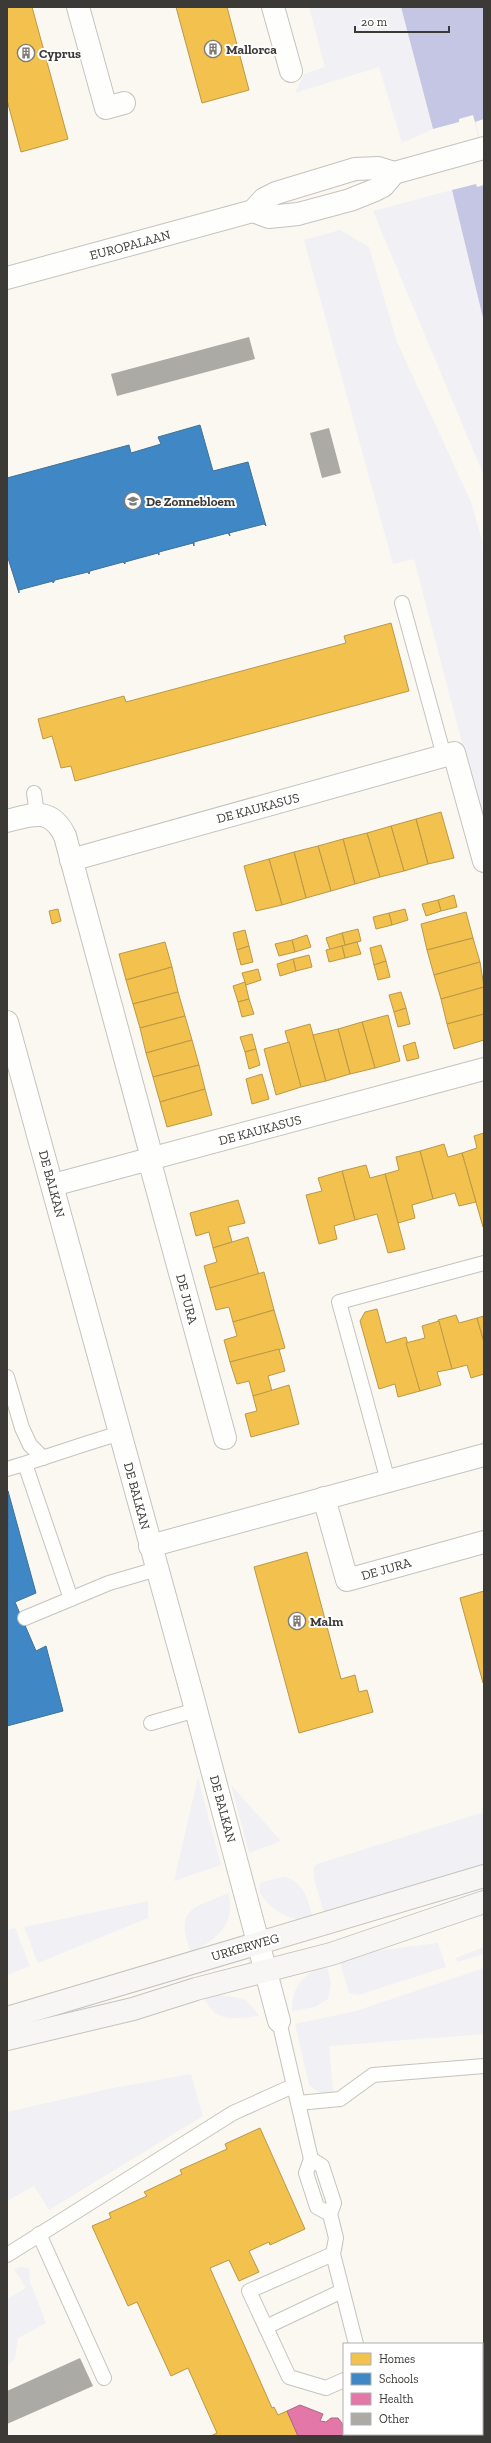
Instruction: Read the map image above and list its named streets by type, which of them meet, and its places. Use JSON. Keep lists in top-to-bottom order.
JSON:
{
  "streets": {
    "main road": ["URKERWEG"],
    "street": [
      "EUROPALAAN",
      "DE KAUKASUS",
      "DE BALKAN",
      "DE JURA"
    ]
  },
  "crossings": [
    ["DE KAUKASUS", "DE BALKAN"],
    ["DE KAUKASUS", "DE JURA"],
    ["DE BALKAN", "URKERWEG"]
  ],
  "places": {
    "building": ["Mallorca", "Cyprus", "Malm"],
    "school or university": ["De Zonnebloem"]
  },
  "legend": [
    "Homes",
    "Schools",
    "Health",
    "Other"
  ],
  "scale_bar": "20 m"
}
